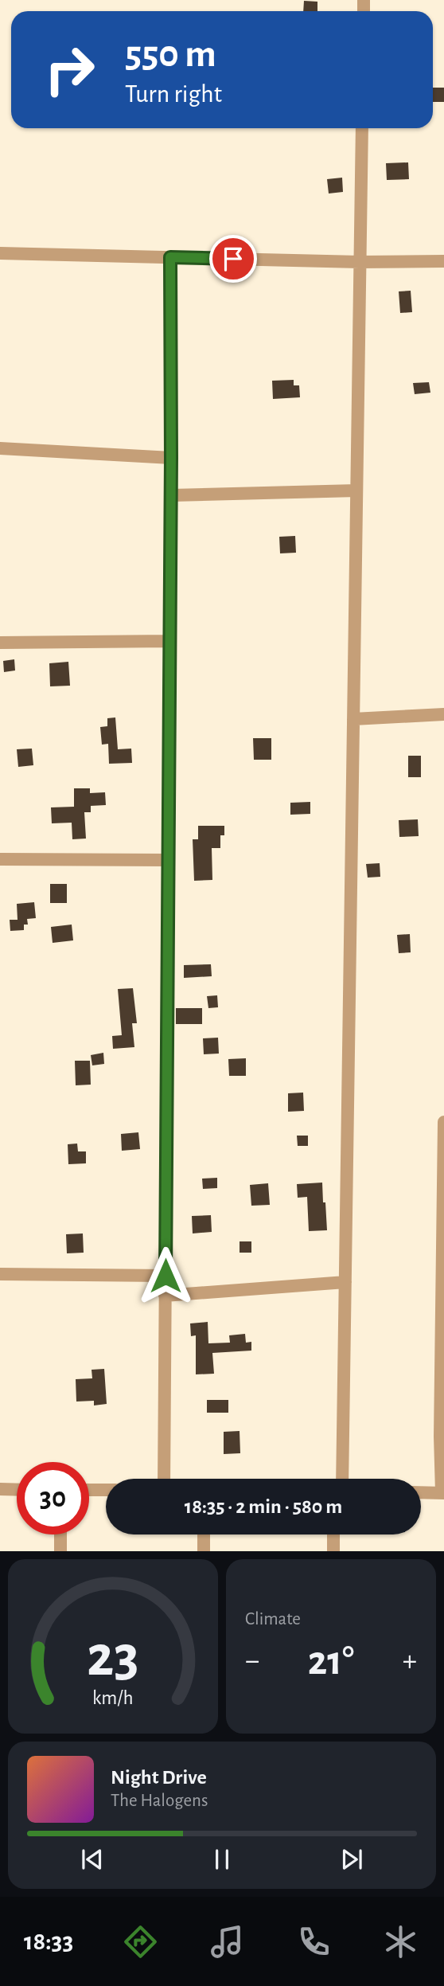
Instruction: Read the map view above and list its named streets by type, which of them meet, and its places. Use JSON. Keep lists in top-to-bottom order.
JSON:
{
  "page": {
    "turn": ["550 m", "Turn right"],
    "limit": "30",
    "trip": "18:35 · 2 min · 580 m",
    "tile": "Climate",
    "heat": ["−", "21°", "+"],
    "song": ["Night Drive", "The Halogens"],
    "tabs": "18:33",
    "gauge": ["23", "km/h"]
  }
}
